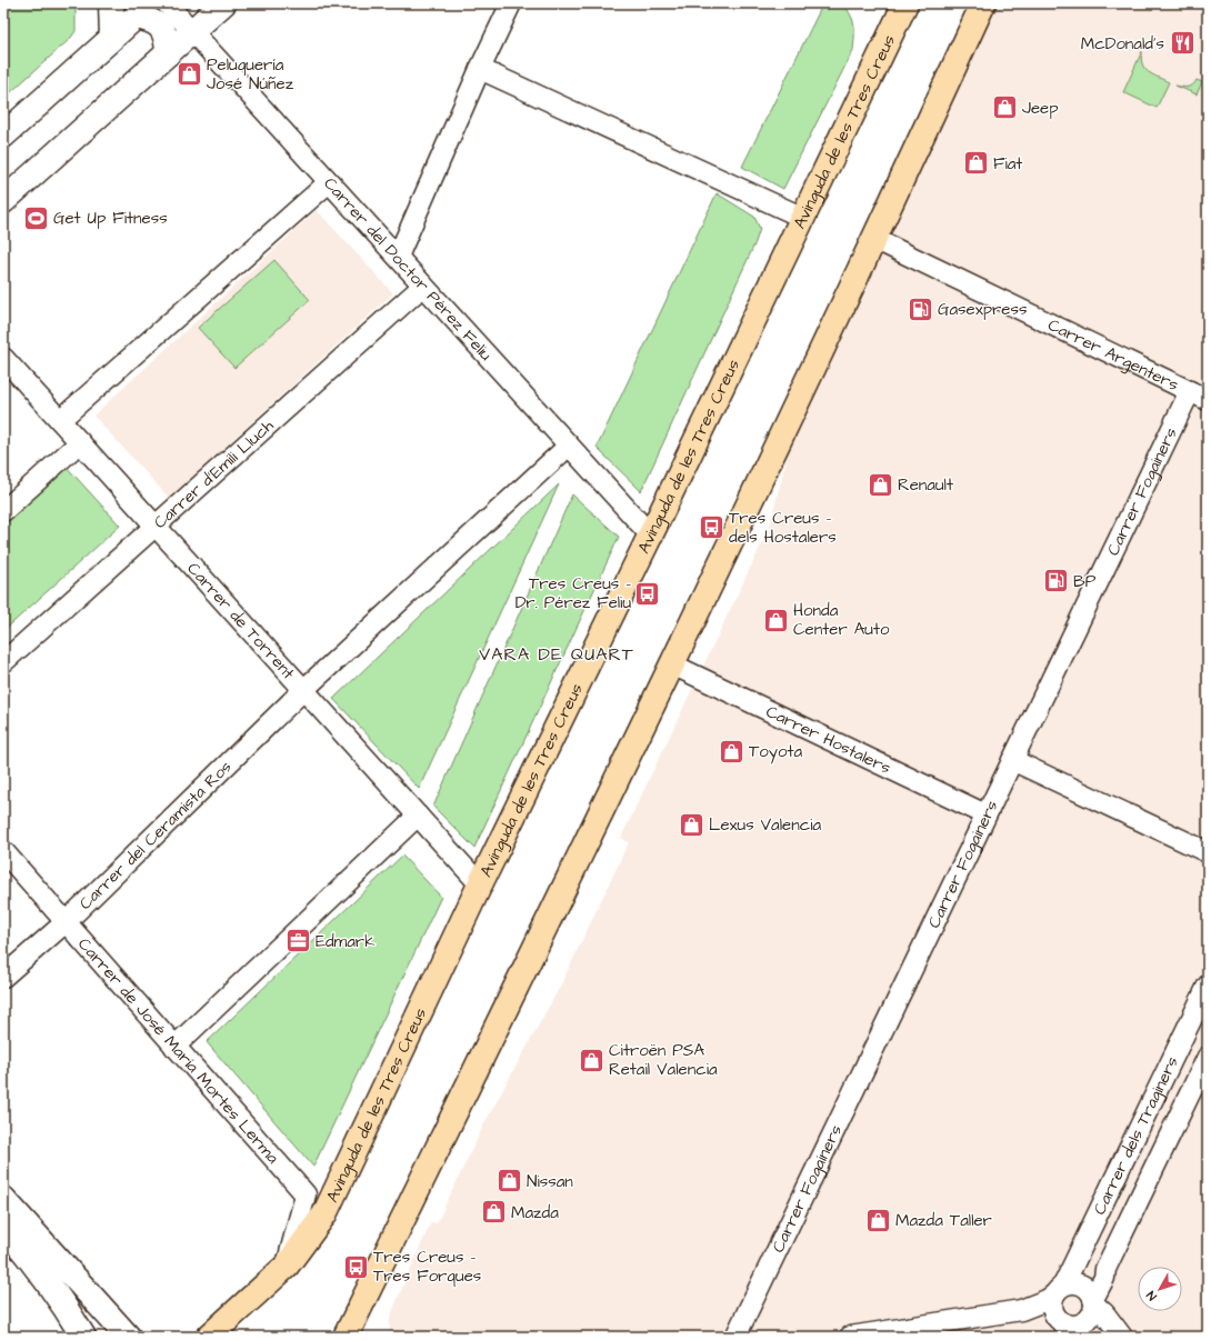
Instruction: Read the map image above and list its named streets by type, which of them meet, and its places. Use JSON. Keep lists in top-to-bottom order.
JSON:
{
  "streets": {
    "main road": ["Avinguda de les Tres Creus"],
    "street": [
      "Carrer del Doctor Pérez Feliu",
      "Carrer Argenters",
      "Carrer d'Emili Lluch",
      "Carrer Fogainers",
      "Carrer de Torrent",
      "Carrer Hostalers",
      "Carrer del Ceramista Ros",
      "Carrer de José María Mortes Lerma",
      "Carrer dels Traginers"
    ]
  },
  "crossings": [
    ["Avinguda de les Tres Creus", "Carrer del Doctor Pérez Feliu"],
    ["Avinguda de les Tres Creus", "Carrer de Torrent"],
    ["Avinguda de les Tres Creus", "Carrer de José María Mortes Lerma"],
    ["Carrer del Doctor Pérez Feliu", "Carrer d'Emili Lluch"],
    ["Carrer Argenters", "Carrer Fogainers"],
    ["Carrer d'Emili Lluch", "Carrer de Torrent"],
    ["Carrer Fogainers", "Carrer Hostalers"],
    ["Carrer de Torrent", "Carrer del Ceramista Ros"],
    ["Carrer del Ceramista Ros", "Carrer de José María Mortes Lerma"]
  ],
  "districts": ["VARA DE QUART"],
  "places": {
    "restaurant": ["McDonald's"],
    "shop": [
      "Peluquería José Núñez",
      "Jeep",
      "Fiat",
      "Renault",
      "Honda Center Auto",
      "Toyota",
      "Lexus Valencia",
      "Citroën PSA Retail Valencia",
      "Nissan",
      "Mazda",
      "Mazda Taller"
    ],
    "sports": ["Get Up Fitness"],
    "fuel station": ["Gasexpress", "BP"],
    "bus stop": ["Tres Creus - dels Hostalers", "Tres Creus - Dr. Pérez Feliu", "Tres Creus - Tres Forques"],
    "office": ["Edmark"]
  },
  "north": "bottom left"
}
